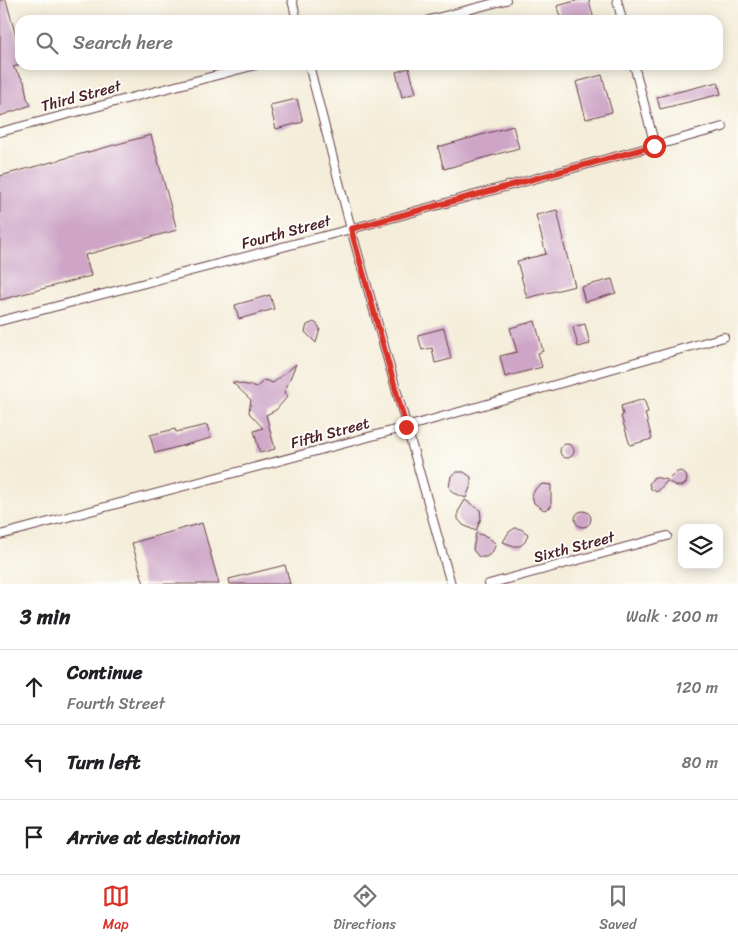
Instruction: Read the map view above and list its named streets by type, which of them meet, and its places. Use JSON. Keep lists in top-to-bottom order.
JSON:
{
  "streets": {
    "lane": [
      "Third Street",
      "Fourth Street",
      "Fifth Street",
      "Sixth Street"
    ]
  },
  "page": {
    "search": "Search here",
    "heading": ["3 min", "Walk · 200 m"],
    "list": [
      ["Continue", "Fourth Street", "120 m"],
      ["Turn left", "80 m"],
      "Arrive at destination"
    ],
    "nav": ["Map", "Directions", "Saved"]
  }
}
